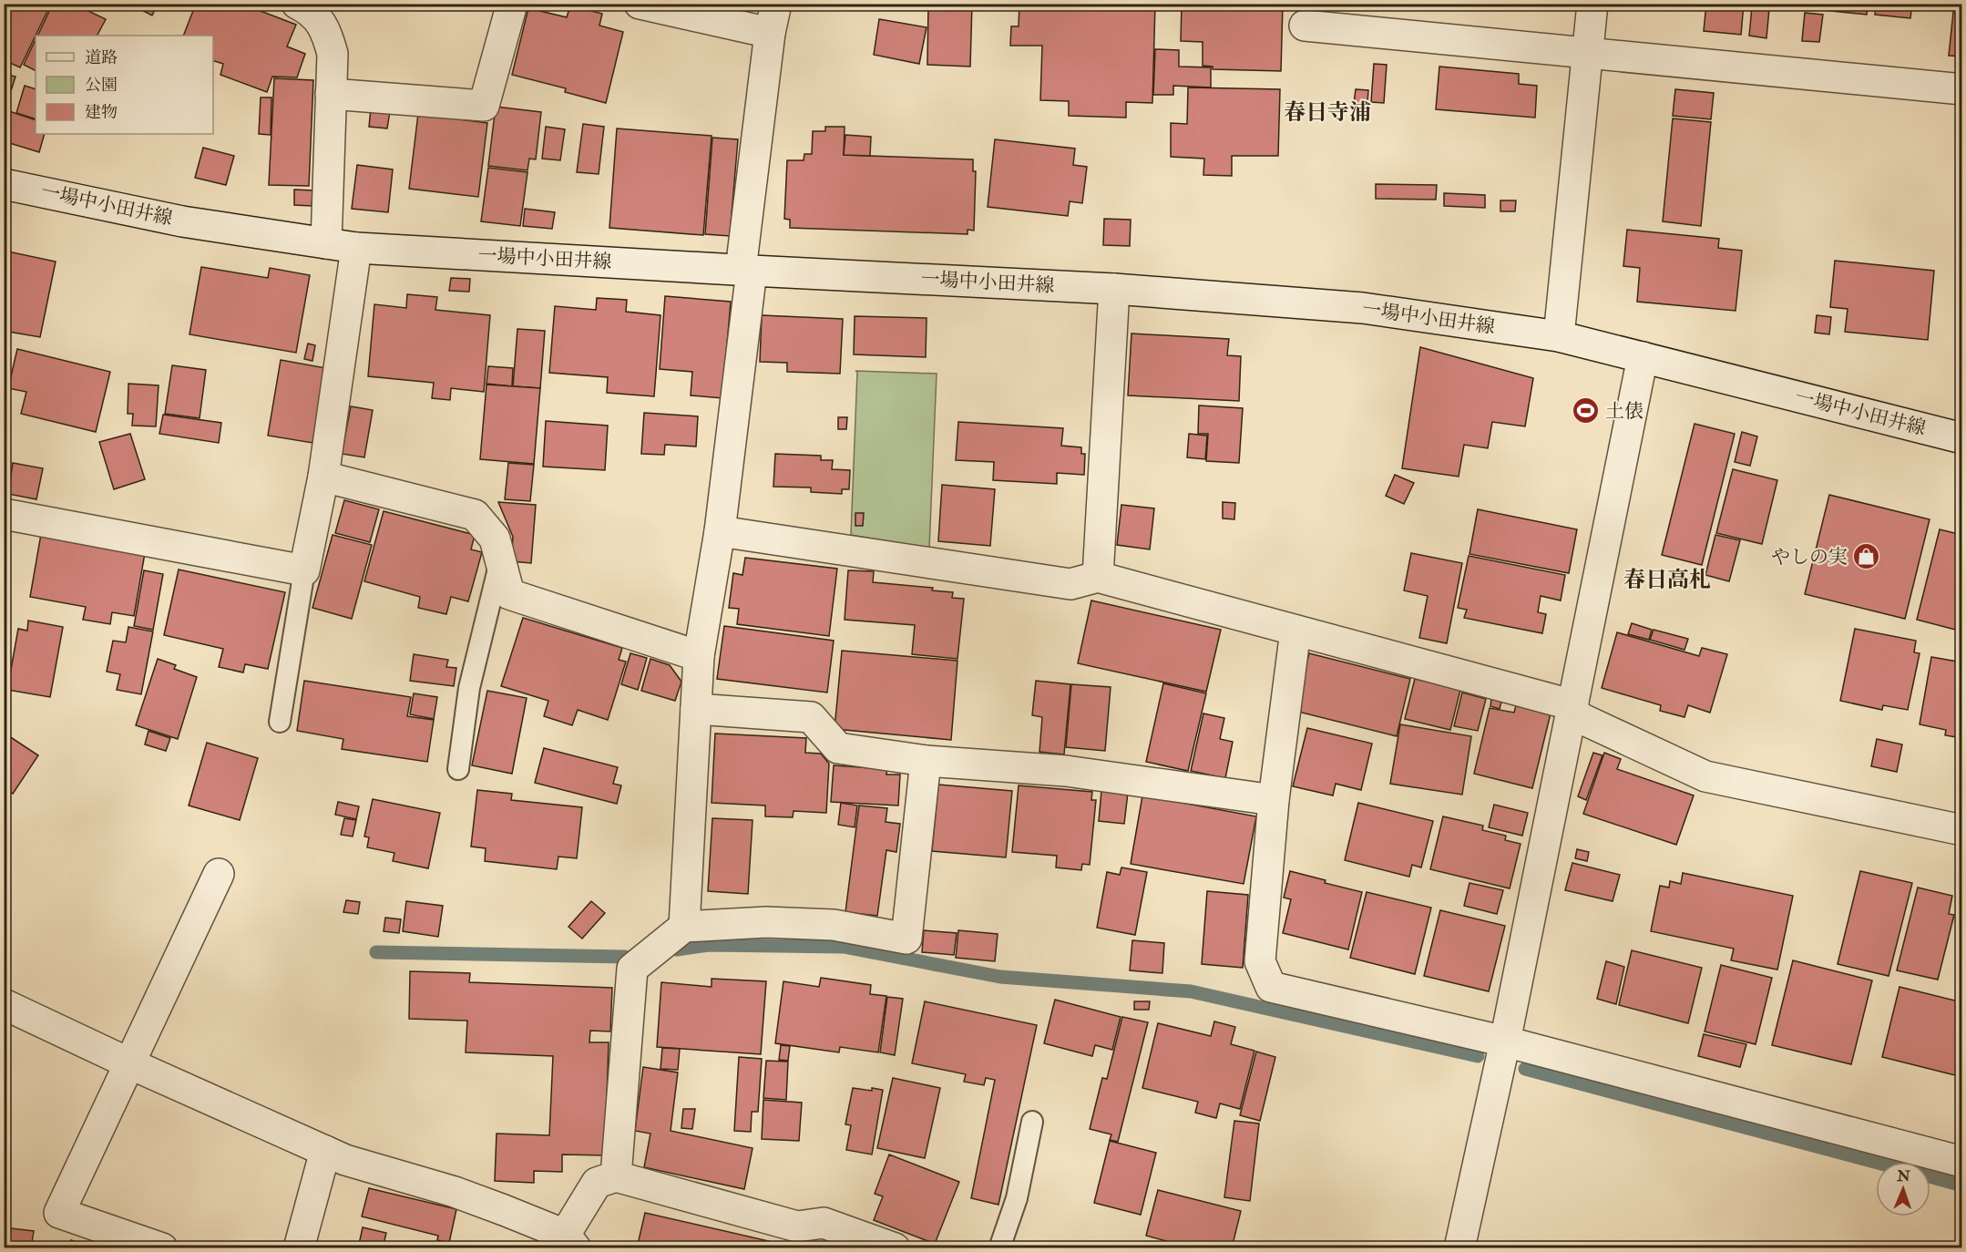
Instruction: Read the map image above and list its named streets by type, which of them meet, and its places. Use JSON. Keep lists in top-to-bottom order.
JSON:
{
  "streets": {
    "street": ["一場中小田井線"]
  },
  "districts": ["春日寺浦", "春日高札"],
  "places": {
    "sports": ["土俵"],
    "shop": ["やしの実"]
  },
  "legend": ["道路", "公園", "建物"],
  "north": "top"
}
